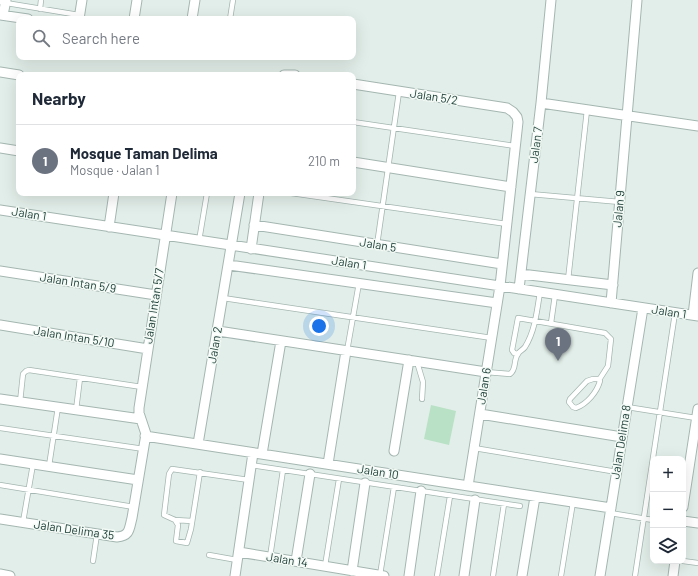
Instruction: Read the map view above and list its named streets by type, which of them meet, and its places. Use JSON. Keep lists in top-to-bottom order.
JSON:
{
  "streets": {
    "street": [
      "Jalan 5/2",
      "Jalan 7",
      "Jalan 9",
      "Jalan 1",
      "Jalan 5",
      "Jalan Intan 5/9",
      "Jalan Intan 5/7",
      "Jalan Intan 5/10",
      "Jalan 2",
      "Jalan 6",
      "Jalan Delima 8",
      "Jalan 10",
      "Jalan Delima 35",
      "Jalan 14"
    ]
  },
  "crossings": [
    ["Jalan 5/2", "Jalan 6"],
    ["Jalan 7", "Jalan 1"],
    ["Jalan 9", "Jalan 1"],
    ["Jalan 1", "Jalan Intan 5/7"],
    ["Jalan 1", "Jalan 2"],
    ["Jalan 1", "Jalan 6"],
    ["Jalan 1", "Jalan Delima 8"],
    ["Jalan 5", "Jalan 6"],
    ["Jalan Intan 5/9", "Jalan Intan 5/7"],
    ["Jalan Intan 5/7", "Jalan Intan 5/10"],
    ["Jalan Intan 5/7", "Jalan Delima 35"],
    ["Jalan 2", "Jalan 10"],
    ["Jalan 6", "Jalan 10"],
    ["Jalan Delima 8", "Jalan 10"],
    ["Jalan 10", "Jalan Delima 35"]
  ],
  "page": {
    "search": "Search here",
    "heading": "Nearby",
    "list": [
      {
        "mark": "1",
        "name": "Mosque Taman Delima",
        "note": "Mosque · Jalan 1",
        "value": "210 m"
      }
    ],
    "pins": "1",
    "map_buttons": ["+", "−"]
  }
}
